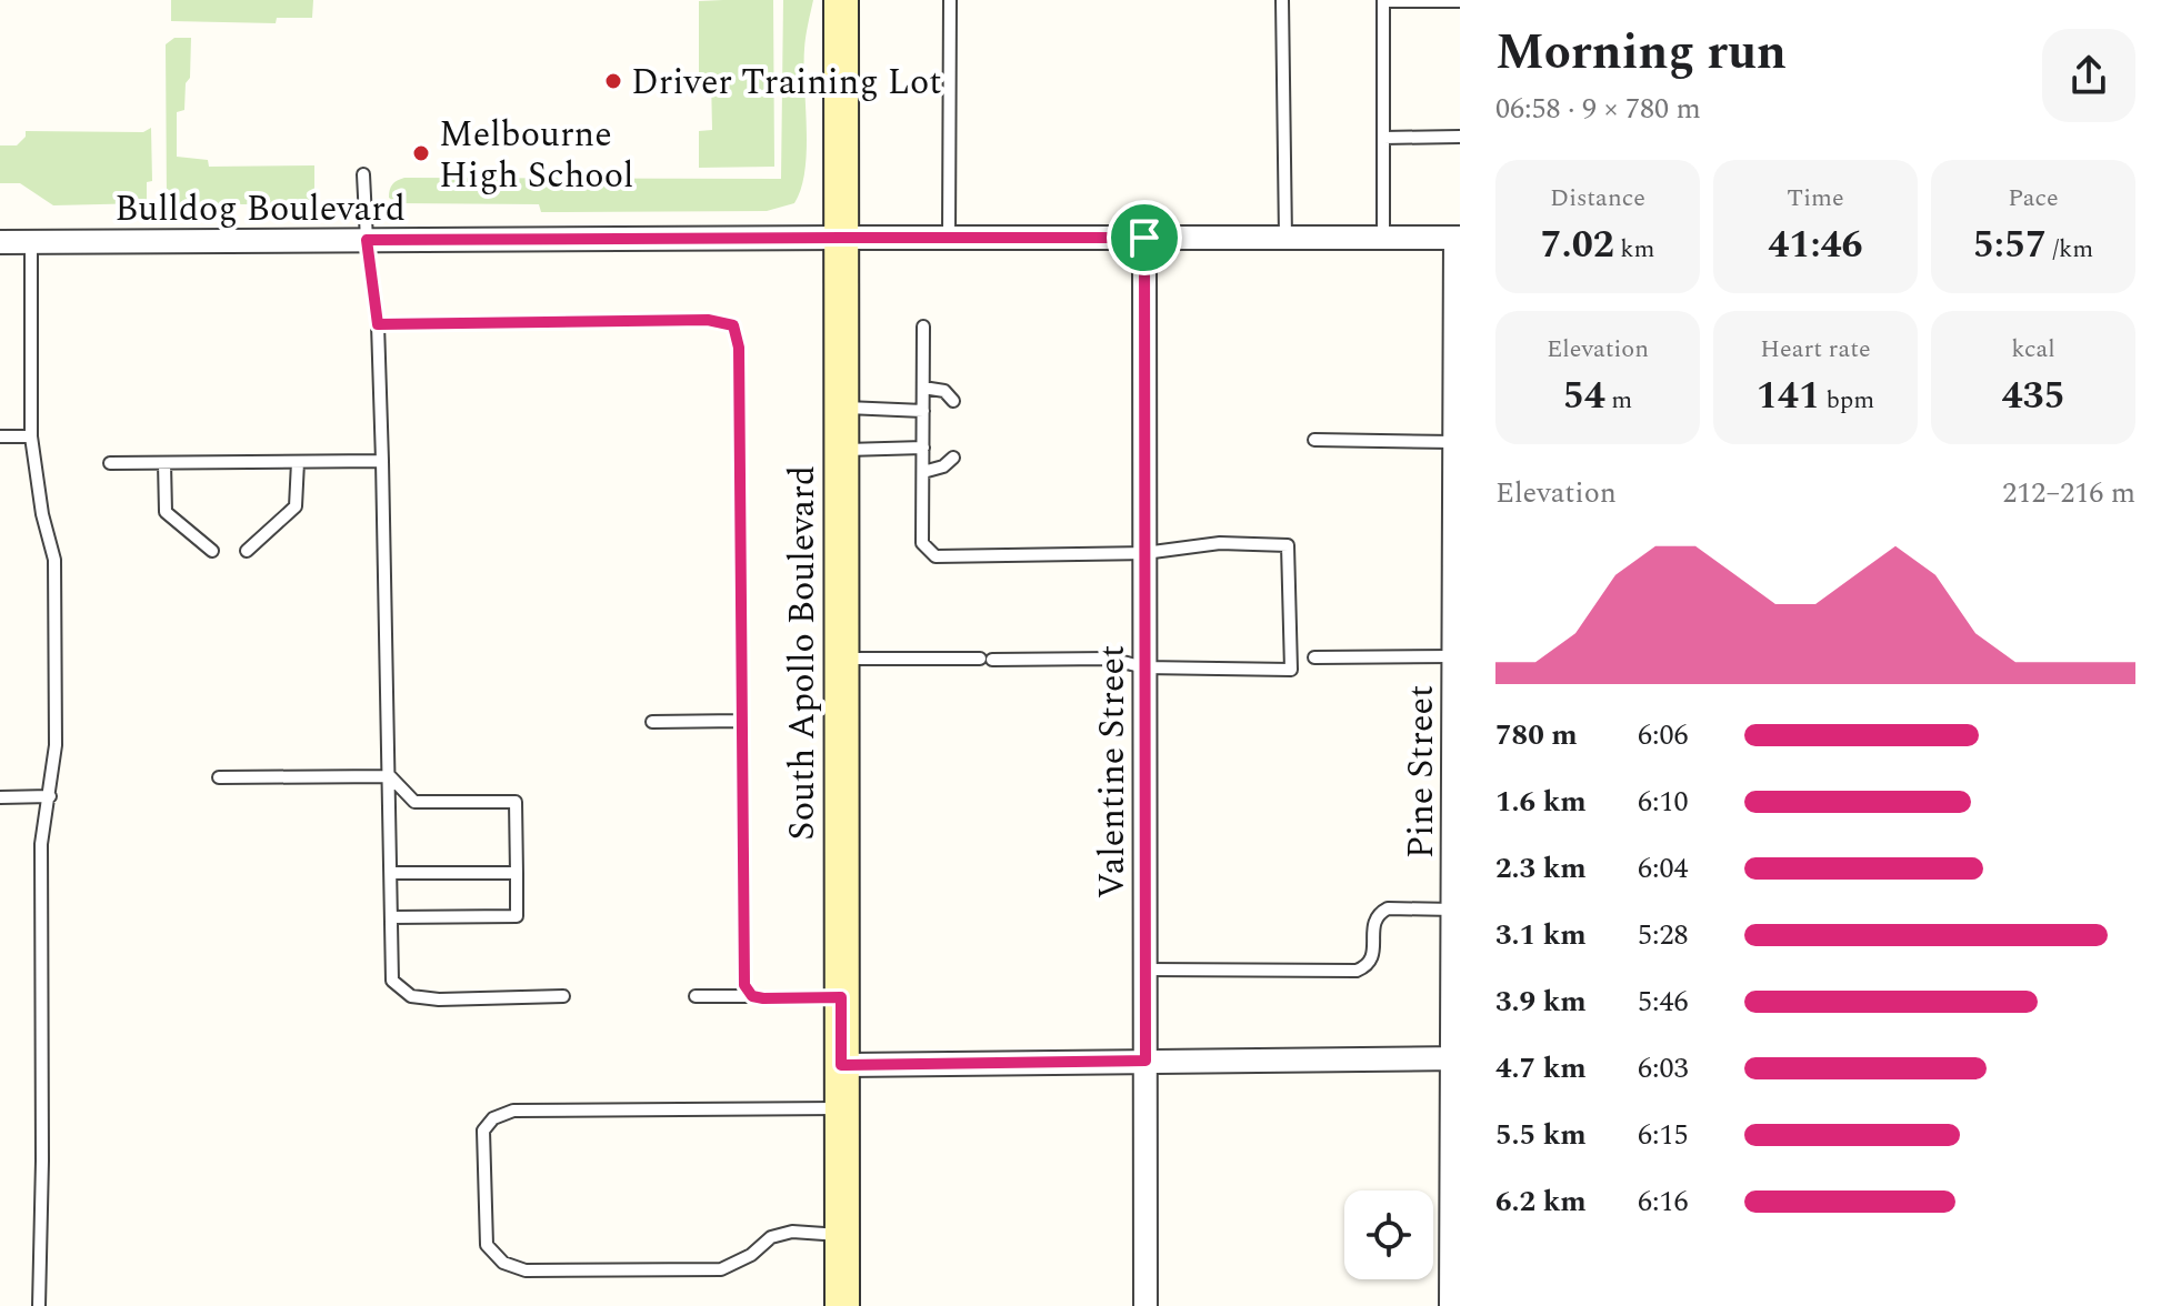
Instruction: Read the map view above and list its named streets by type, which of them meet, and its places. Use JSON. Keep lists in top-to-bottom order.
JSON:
{
  "streets": {
    "street": [
      "Bulldog Boulevard",
      "South Apollo Boulevard",
      "Valentine Street",
      "Pine Street"
    ]
  },
  "crossings": [
    ["Bulldog Boulevard", "South Apollo Boulevard"],
    ["Bulldog Boulevard", "Valentine Street"],
    ["Bulldog Boulevard", "Pine Street"]
  ],
  "places": ["Driver Training Lot", "Melbourne High School"],
  "page": {
    "heading": ["Morning run", "06:58 · 9 × 780 m"],
    "stats": [
      ["Distance", "7.02 km"],
      ["Time", "41:46"],
      ["Pace", "5:57 /km"],
      ["Elevation", "54 m"],
      ["Heart rate", "141 bpm"],
      ["kcal", "435"]
    ],
    "chart": ["Elevation", "212–216 m"],
    "list": [
      {
        "name": "780 m",
        "note": "6:06"
      },
      {
        "name": "1.6 km",
        "note": "6:10"
      },
      {
        "name": "2.3 km",
        "note": "6:04"
      },
      {
        "name": "3.1 km",
        "note": "5:28"
      },
      {
        "name": "3.9 km",
        "note": "5:46"
      },
      {
        "name": "4.7 km",
        "note": "6:03"
      },
      {
        "name": "5.5 km",
        "note": "6:15"
      },
      {
        "name": "6.2 km",
        "note": "6:16"
      }
    ]
  }
}
